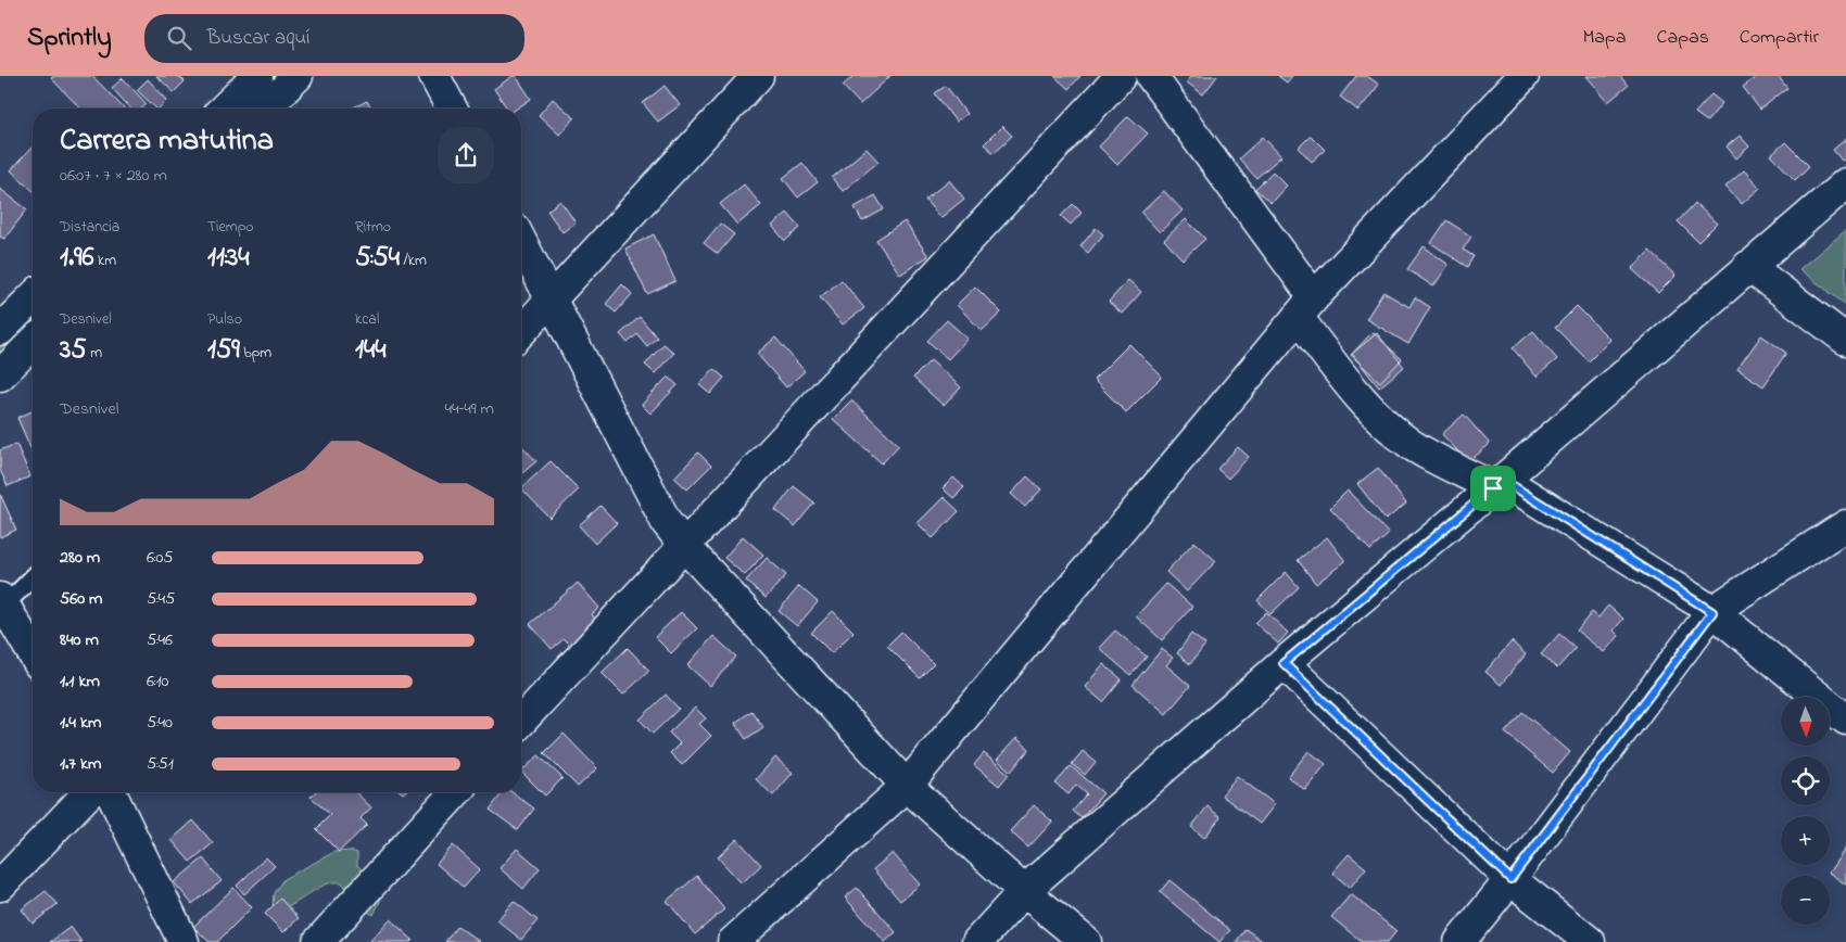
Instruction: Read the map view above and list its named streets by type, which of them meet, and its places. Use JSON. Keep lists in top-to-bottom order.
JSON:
{
  "north": "bottom",
  "page": {
    "header": "Sprintly",
    "search": "Buscar aquí",
    "nav": ["Mapa", "Capas", "Compartir"],
    "heading": ["Carrera matutina", "06:07 · 7 × 280 m"],
    "stats": [
      ["Distancia", "1.96 km"],
      ["Tiempo", "11:34"],
      ["Ritmo", "5:54 /km"],
      ["Desnivel", "35 m"],
      ["Pulso", "159 bpm"],
      ["kcal", "144"]
    ],
    "chart": ["Desnivel", "44–49 m"],
    "list": [
      {
        "name": "280 m",
        "note": "6:05"
      },
      {
        "name": "560 m",
        "note": "5:45"
      },
      {
        "name": "840 m",
        "note": "5:46"
      },
      {
        "name": "1.1 km",
        "note": "6:10"
      },
      {
        "name": "1.4 km",
        "note": "5:40"
      },
      {
        "name": "1.7 km",
        "note": "5:51"
      }
    ],
    "map_buttons": ["+", "−"]
  }
}
